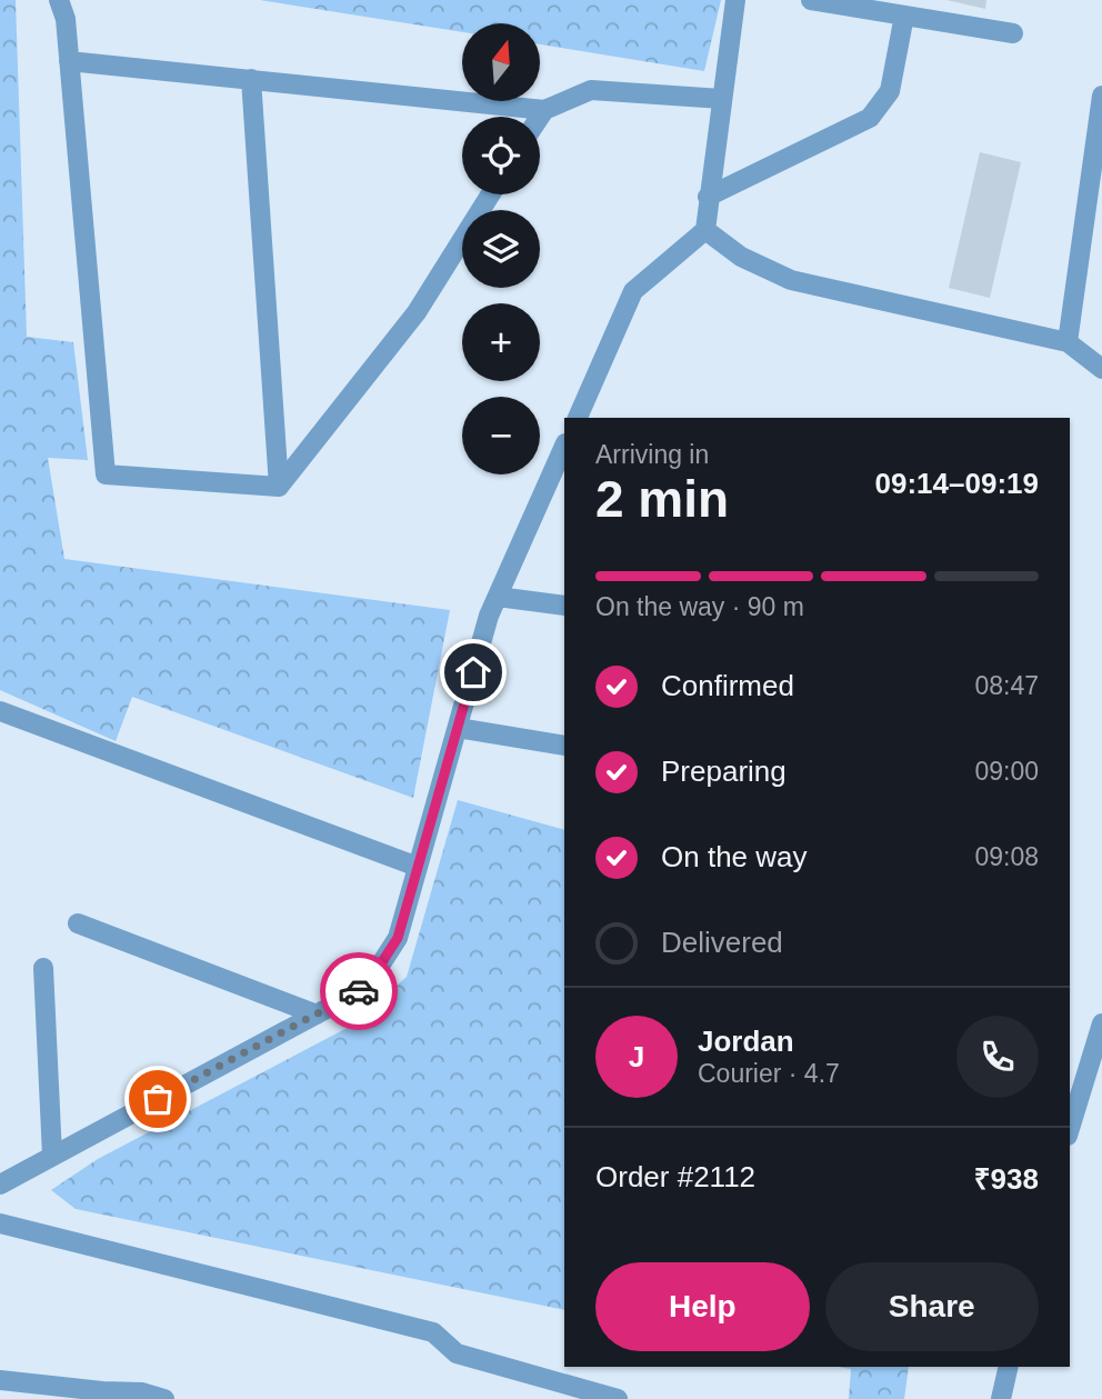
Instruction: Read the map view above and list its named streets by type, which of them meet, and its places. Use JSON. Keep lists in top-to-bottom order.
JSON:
{
  "north": "top",
  "page": {
    "map_buttons": ["+", "−"],
    "heading": ["2 min", "Arriving in", "09:14–09:19"],
    "panel": [
      "Jordan",
      "Courier · 4.7",
      "Order #2112",
      "₹938"
    ],
    "bar": "On the way · 90 m",
    "list": [
      ["Confirmed", "08:47"],
      ["Preparing", "09:00"],
      ["On the way", "09:08"],
      "Delivered"
    ],
    "round": "J",
    "buttons": ["Help", "Share"]
  }
}
